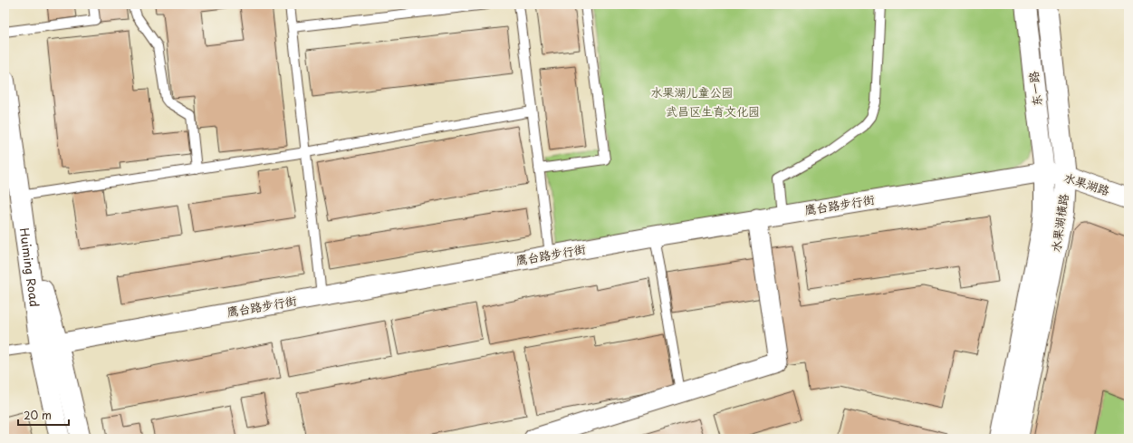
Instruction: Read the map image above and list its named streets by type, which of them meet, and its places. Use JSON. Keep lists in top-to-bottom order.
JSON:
{
  "streets": {
    "main road": [
      "东一路",
      "水果湖路",
      "水果湖横路",
      "Huiming Road"
    ],
    "street": ["鹰台路步行街"]
  },
  "crossings": [
    ["东一路", "水果湖路"],
    ["东一路", "鹰台路步行街"],
    ["东一路", "水果湖横路"],
    ["水果湖路", "鹰台路步行街"],
    ["水果湖路", "水果湖横路"],
    ["鹰台路步行街", "水果湖横路"],
    ["鹰台路步行街", "Huiming Road"]
  ],
  "parks": ["水果湖儿童公园", "武昌区生育文化园"],
  "scale_bar": "20 m"
}
